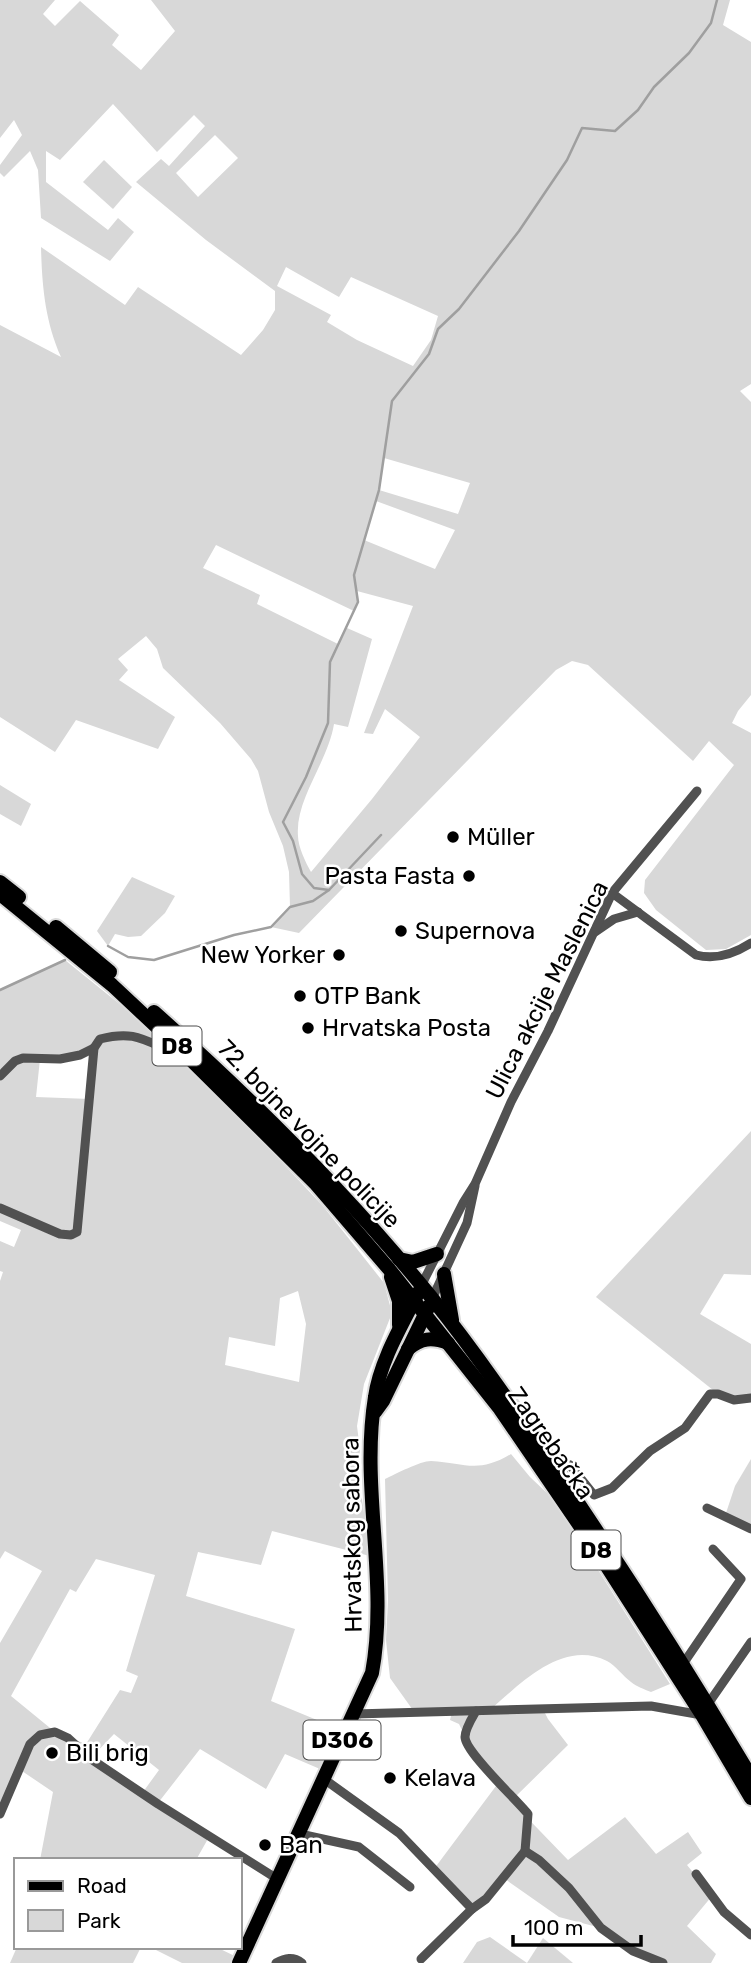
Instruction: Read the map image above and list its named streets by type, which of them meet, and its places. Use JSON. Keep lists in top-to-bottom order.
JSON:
{
  "streets": {
    "main road": [
      "D8",
      "72. bojne vojne policije",
      "Zagrebačka",
      "Hrvatskog sabora",
      "D306"
    ],
    "street": ["Ulica akcije Maslenica"]
  },
  "crossings": [
    ["Ulica akcije Maslenica", "72. bojne vojne policije"],
    ["Ulica akcije Maslenica", "Zagrebačka"],
    ["Ulica akcije Maslenica", "Hrvatskog sabora"],
    ["72. bojne vojne policije", "Zagrebačka"],
    ["72. bojne vojne policije", "Hrvatskog sabora"],
    ["Zagrebačka", "Hrvatskog sabora"]
  ],
  "places": [
    "Müller",
    "Pasta Fasta",
    "Supernova",
    "New Yorker",
    "OTP Bank",
    "Hrvatska Posta",
    "Bili brig",
    "Kelava",
    "Ban"
  ],
  "legend": ["Road", "Park"],
  "scale_bar": "100 m"
}
